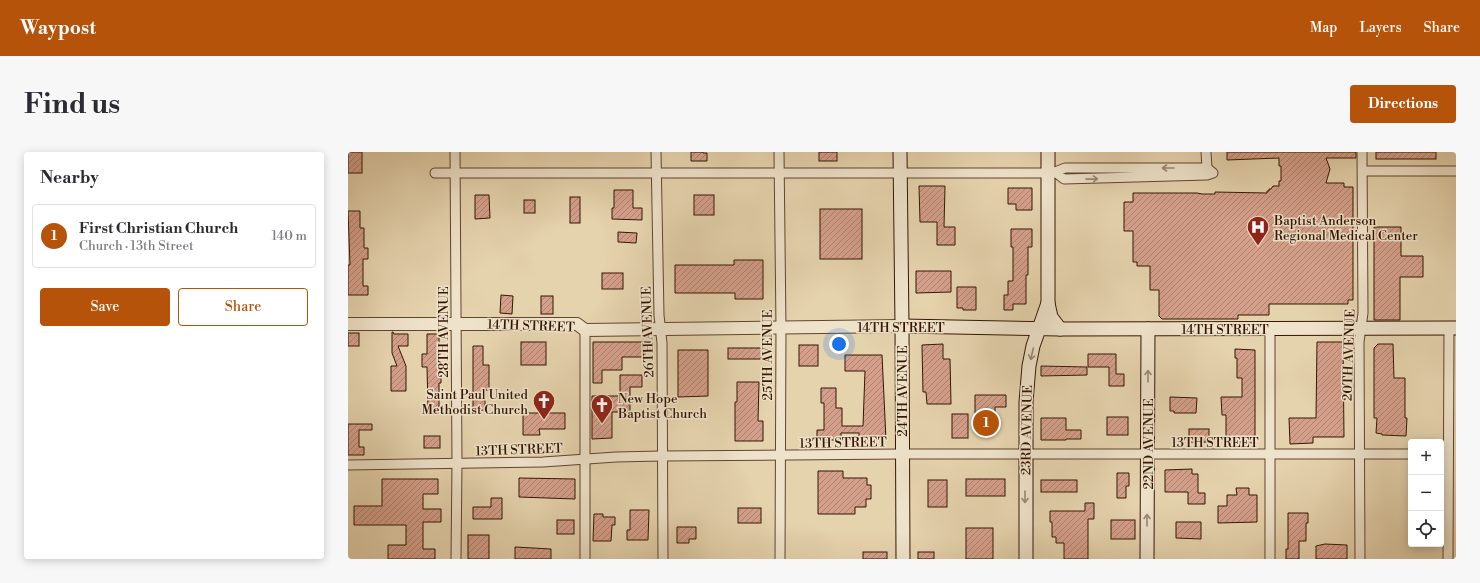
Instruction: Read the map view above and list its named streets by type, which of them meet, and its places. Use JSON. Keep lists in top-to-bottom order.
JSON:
{
  "streets": {
    "main road": [
      "14TH STREET",
      "24TH AVENUE",
      "23RD AVENUE",
      "22ND AVENUE"
    ],
    "street": [
      "28TH AVENUE",
      "26TH AVENUE",
      "25TH AVENUE",
      "20TH AVENUE",
      "13TH STREET"
    ]
  },
  "crossings": [
    ["14TH STREET", "28TH AVENUE"],
    ["14TH STREET", "26TH AVENUE"],
    ["14TH STREET", "25TH AVENUE"],
    ["14TH STREET", "20TH AVENUE"],
    ["14TH STREET", "24TH AVENUE"],
    ["14TH STREET", "23RD AVENUE"],
    ["14TH STREET", "22ND AVENUE"],
    ["28TH AVENUE", "13TH STREET"],
    ["26TH AVENUE", "13TH STREET"],
    ["25TH AVENUE", "13TH STREET"],
    ["20TH AVENUE", "13TH STREET"],
    ["24TH AVENUE", "13TH STREET"],
    ["23RD AVENUE", "13TH STREET"],
    ["13TH STREET", "22ND AVENUE"]
  ],
  "one_way": ["23RD AVENUE", "22ND AVENUE"],
  "places": {
    "hospital": ["Baptist Anderson Regional Medical Center"],
    "church": ["Saint Paul United Methodist Church", "New Hope Baptist Church"]
  },
  "page": {
    "header": "Waypost",
    "nav": ["Map", "Layers", "Share"],
    "buttons": [
      "Directions",
      ["Save", "Share"]
    ],
    "title": "Find us",
    "heading": "Nearby",
    "list": [
      {
        "mark": "1",
        "name": "First Christian Church",
        "note": "Church · 13th Street",
        "value": "140 m"
      }
    ],
    "pins": "1",
    "map_buttons": ["+", "−"]
  }
}
